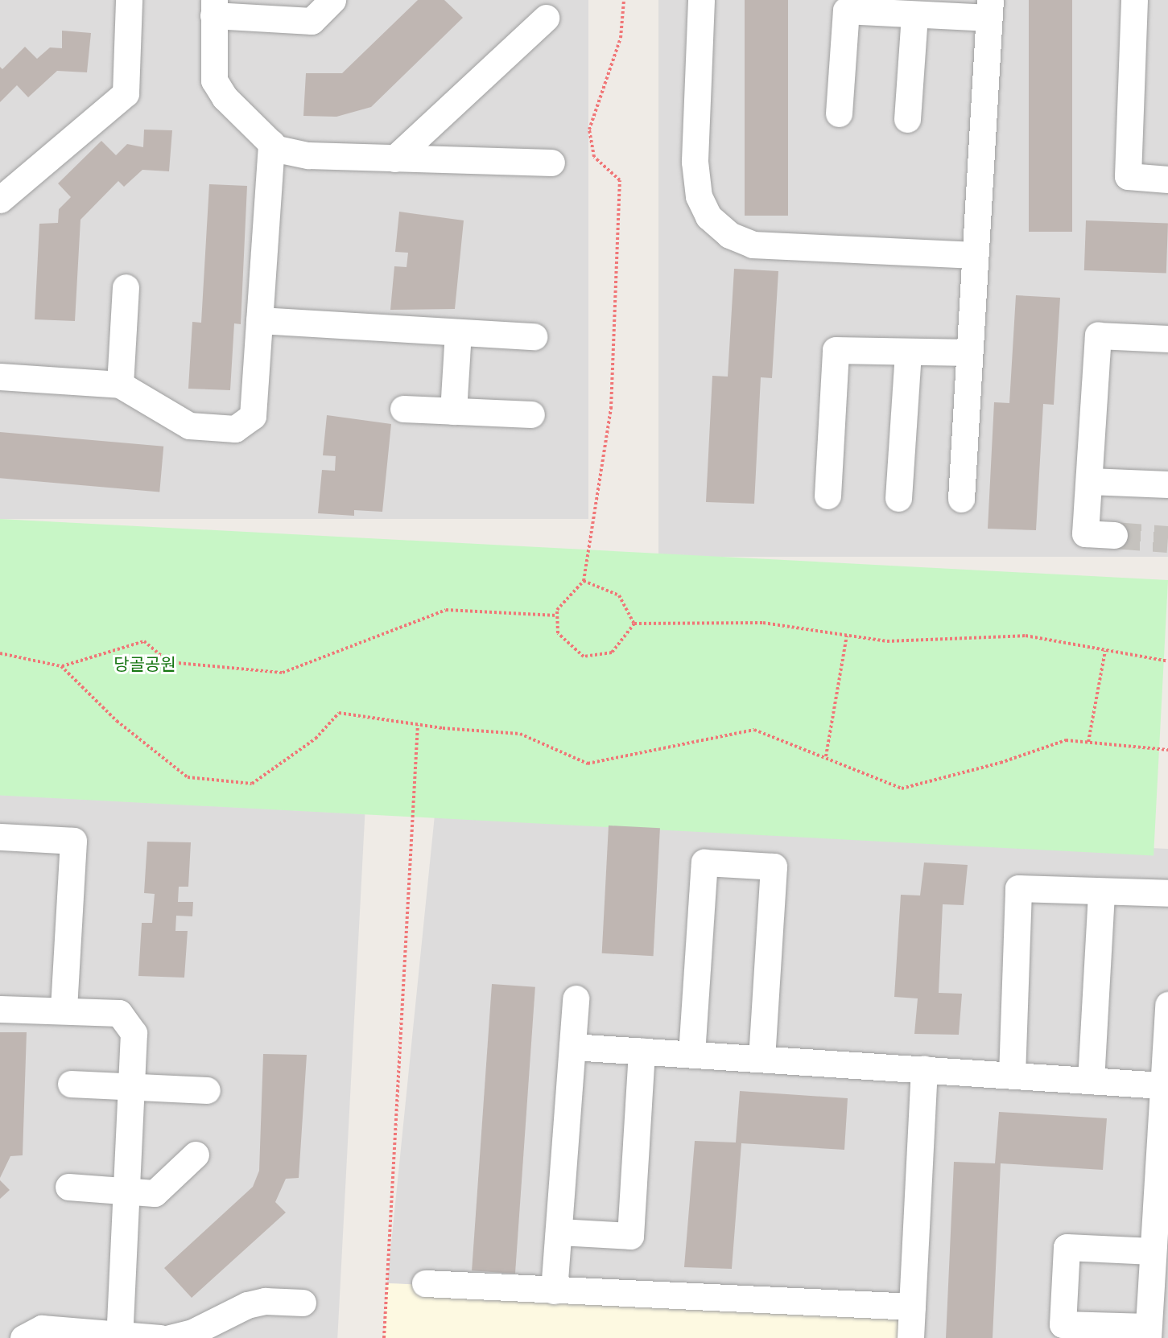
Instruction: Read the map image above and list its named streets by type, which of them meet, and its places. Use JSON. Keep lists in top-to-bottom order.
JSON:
{
  "parks": ["당골공원"]
}
